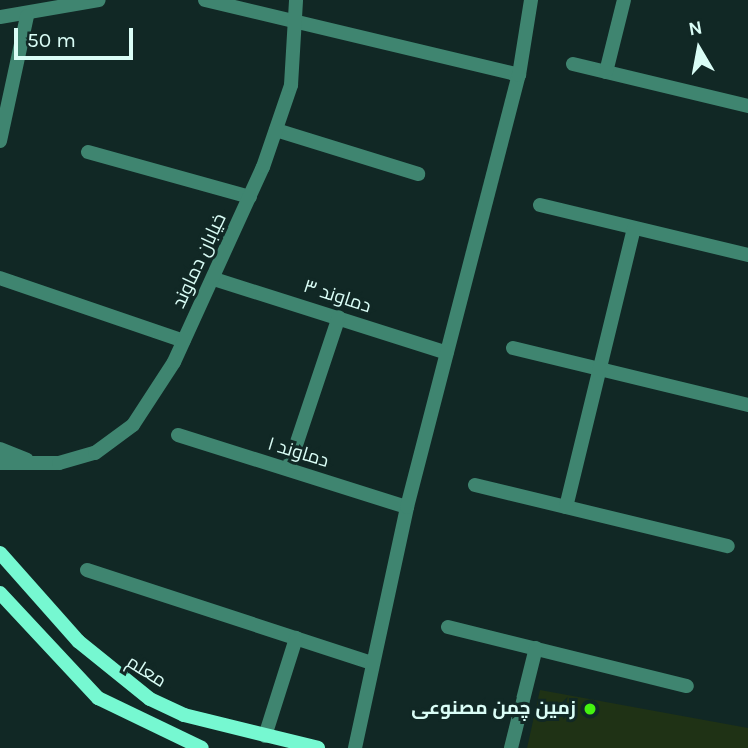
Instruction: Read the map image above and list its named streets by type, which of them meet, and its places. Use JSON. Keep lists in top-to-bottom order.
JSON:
{
  "streets": {
    "street": [
      "خیابان دماوند",
      "دماوند ۳",
      "دماوند ۱",
      "معلم"
    ]
  },
  "crossings": [
    ["خیابان دماوند", "دماوند ۳"]
  ],
  "places": ["زمین چمن مصنوعی"],
  "scale_bar": "50 m",
  "north": "top"
}
